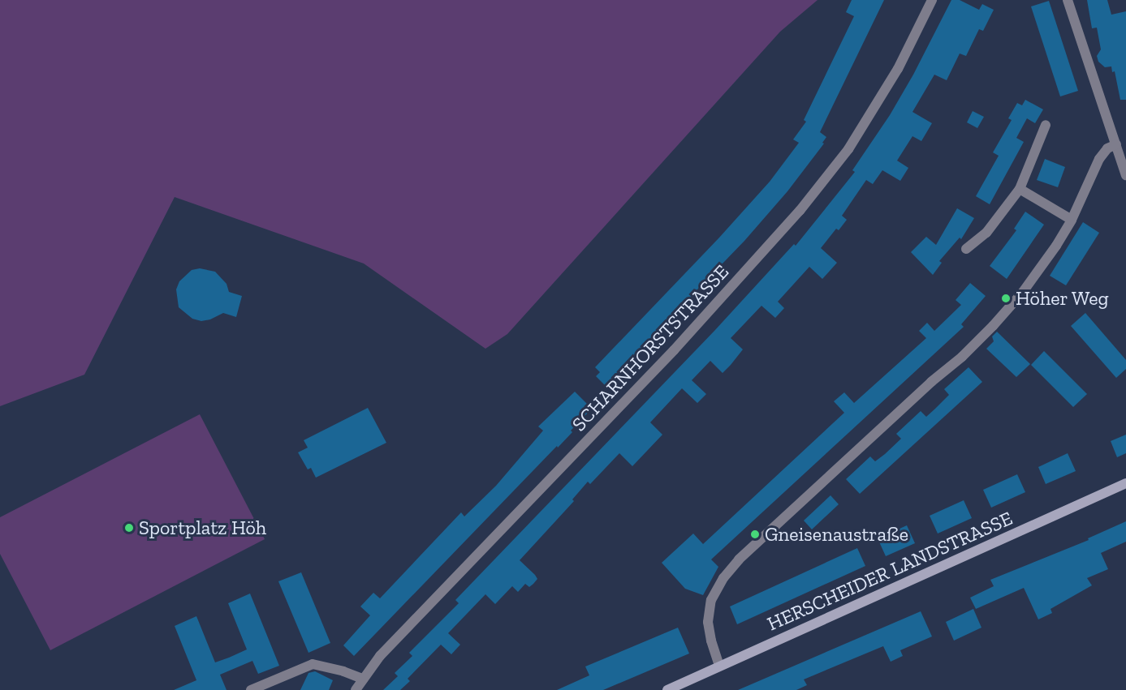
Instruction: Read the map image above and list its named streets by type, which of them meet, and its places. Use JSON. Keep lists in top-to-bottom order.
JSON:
{
  "streets": {
    "main road": ["HERSCHEIDER LANDSTRASSE"],
    "street": ["SCHARNHORSTSTRASSE"]
  },
  "places": ["Höher Weg", "Sportplatz Höh", "Gneisenaustraße"]
}
